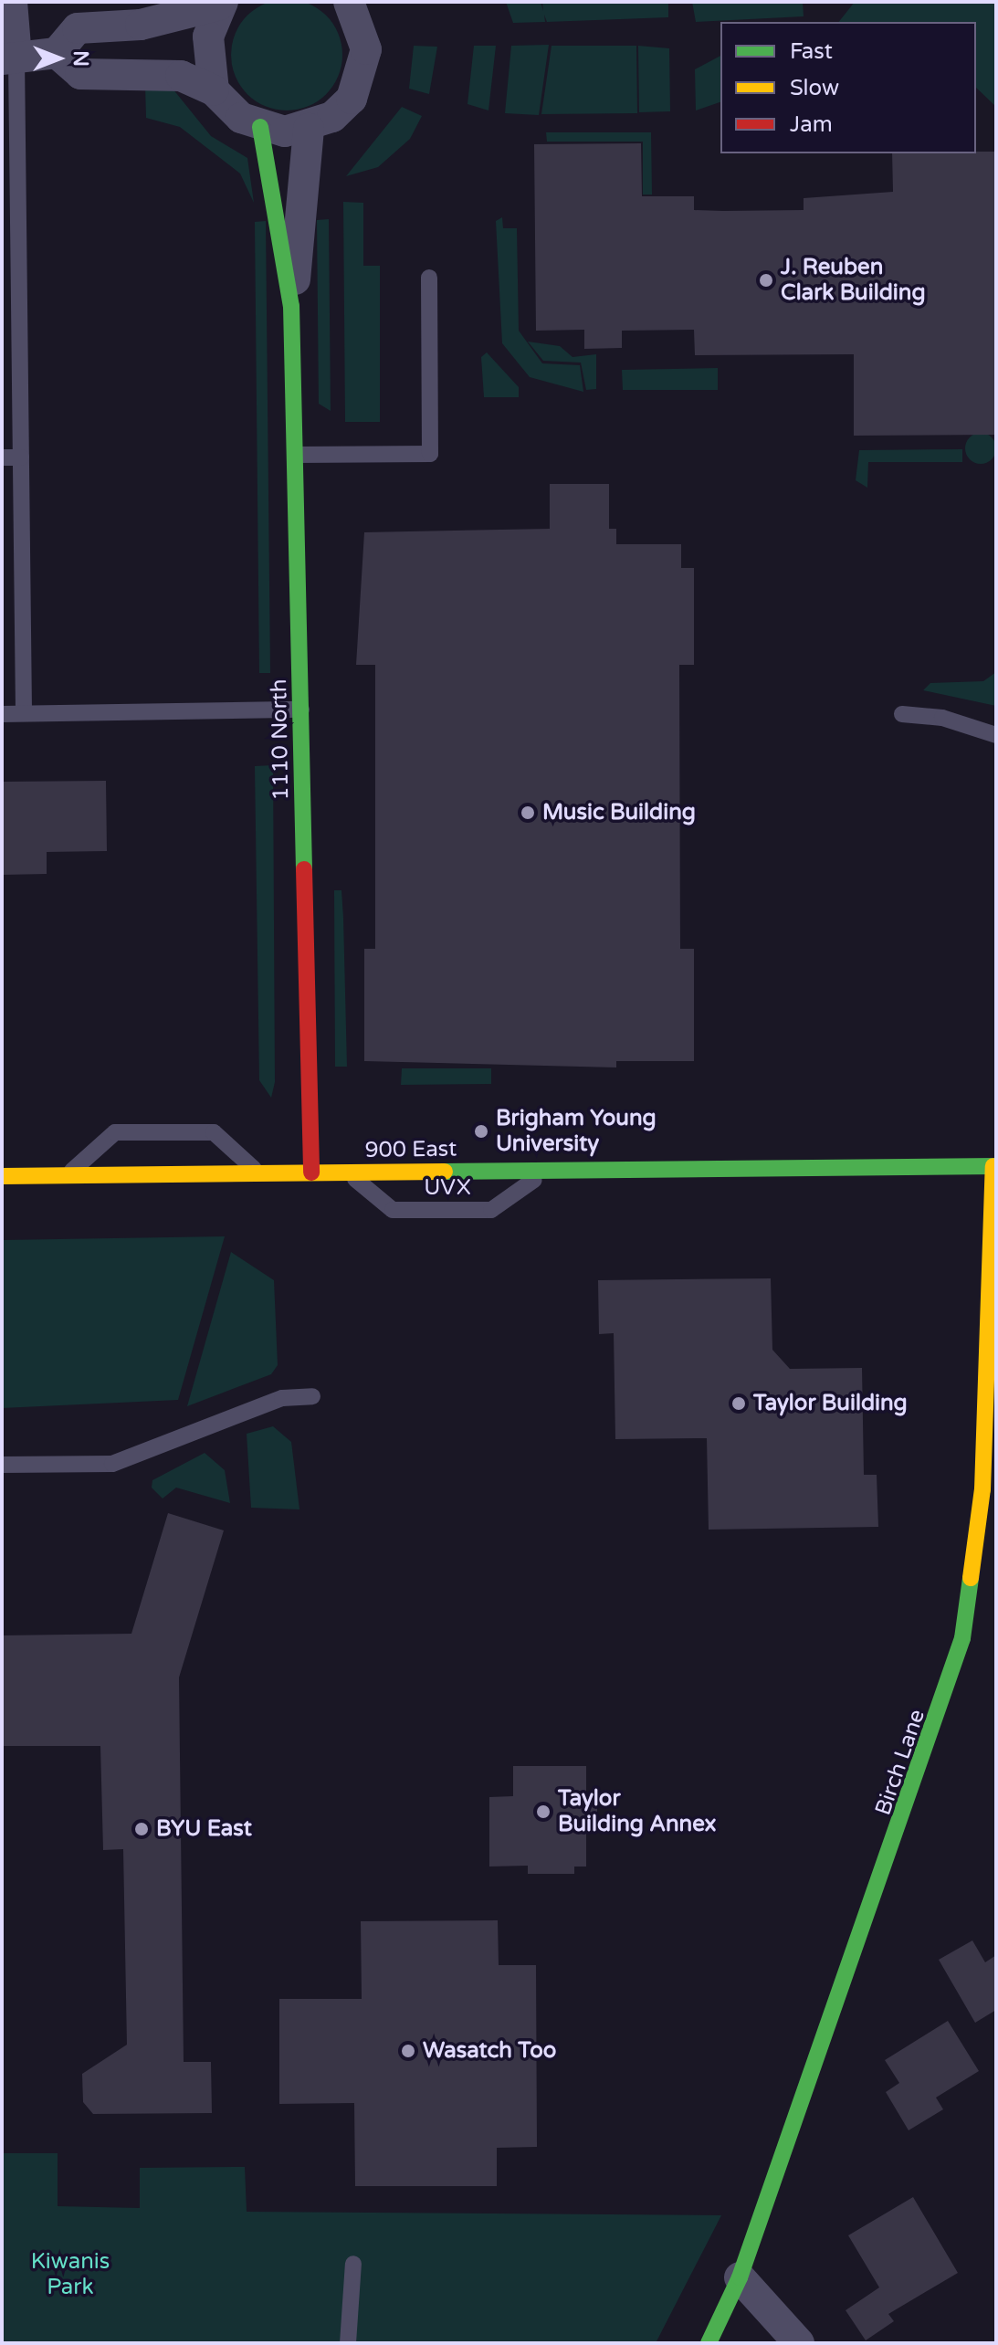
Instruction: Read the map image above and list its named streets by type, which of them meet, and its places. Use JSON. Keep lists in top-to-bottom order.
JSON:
{
  "streets": {
    "street": ["1110 North", "900 East", "Birch Lane"],
    "lane": ["UVX"]
  },
  "crossings": [
    ["1110 North", "900 East"],
    ["900 East", "UVX"],
    ["900 East", "Birch Lane"]
  ],
  "parks": ["Kiwanis Park"],
  "places": [
    "J. Reuben Clark Building",
    "Music Building",
    "Brigham Young University",
    "Taylor Building",
    "Taylor Building Annex",
    "BYU East",
    "Wasatch Too"
  ],
  "legend": ["Fast", "Slow", "Jam"],
  "north": "right"
}
